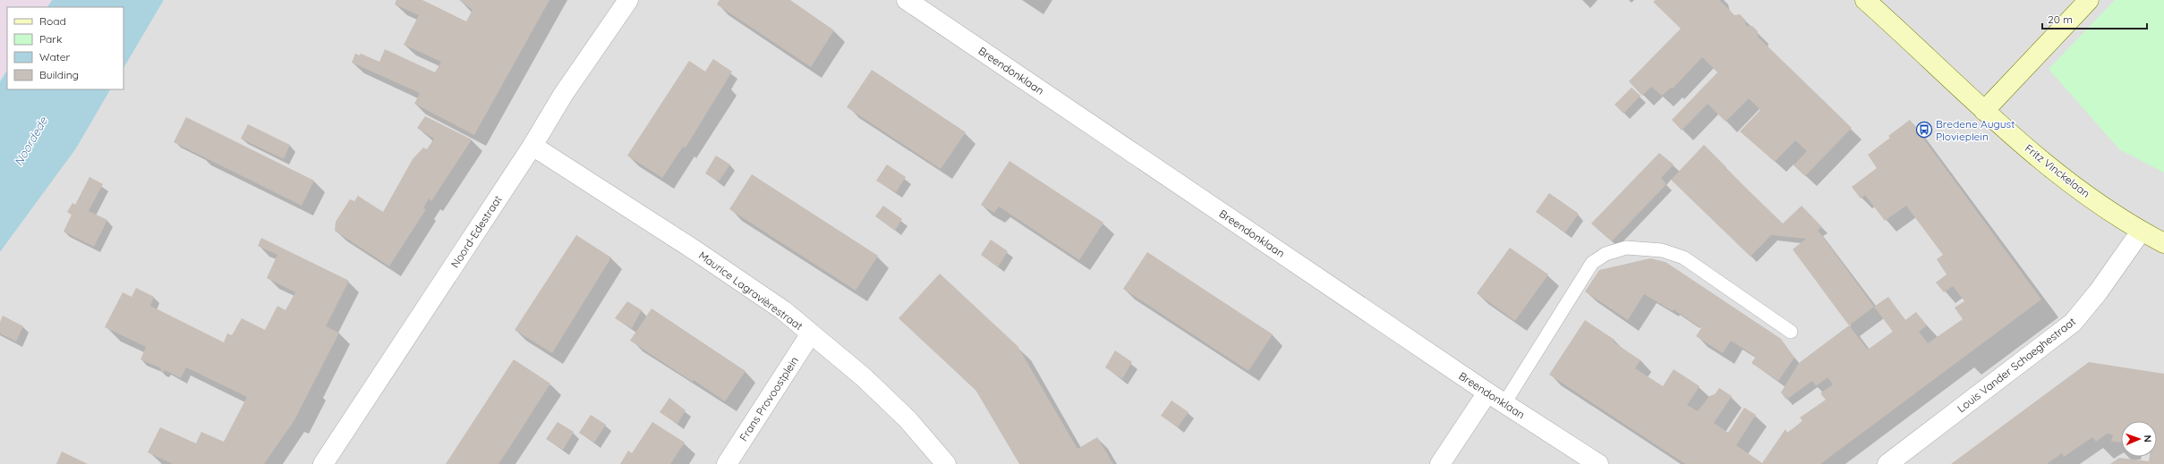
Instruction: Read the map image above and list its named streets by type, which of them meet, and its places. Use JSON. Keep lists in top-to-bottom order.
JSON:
{
  "streets": {
    "street": [
      "Breendonklaan",
      "Fritz Vinckelaan",
      "Noord-Edestraat",
      "Maurice Lagravièrestraat",
      "Louis Vander Schaeghestraat",
      "Frans Provoostplein"
    ]
  },
  "crossings": [
    ["Fritz Vinckelaan", "Louis Vander Schaeghestraat"],
    ["Noord-Edestraat", "Maurice Lagravièrestraat"],
    ["Maurice Lagravièrestraat", "Frans Provoostplein"]
  ],
  "water": ["Noordede"],
  "places": {
    "bus stop": ["Bredene August Plovieplein"]
  },
  "legend": [
    "Road",
    "Park",
    "Water",
    "Building"
  ],
  "scale_bar": "20 m",
  "north": "right"
}
